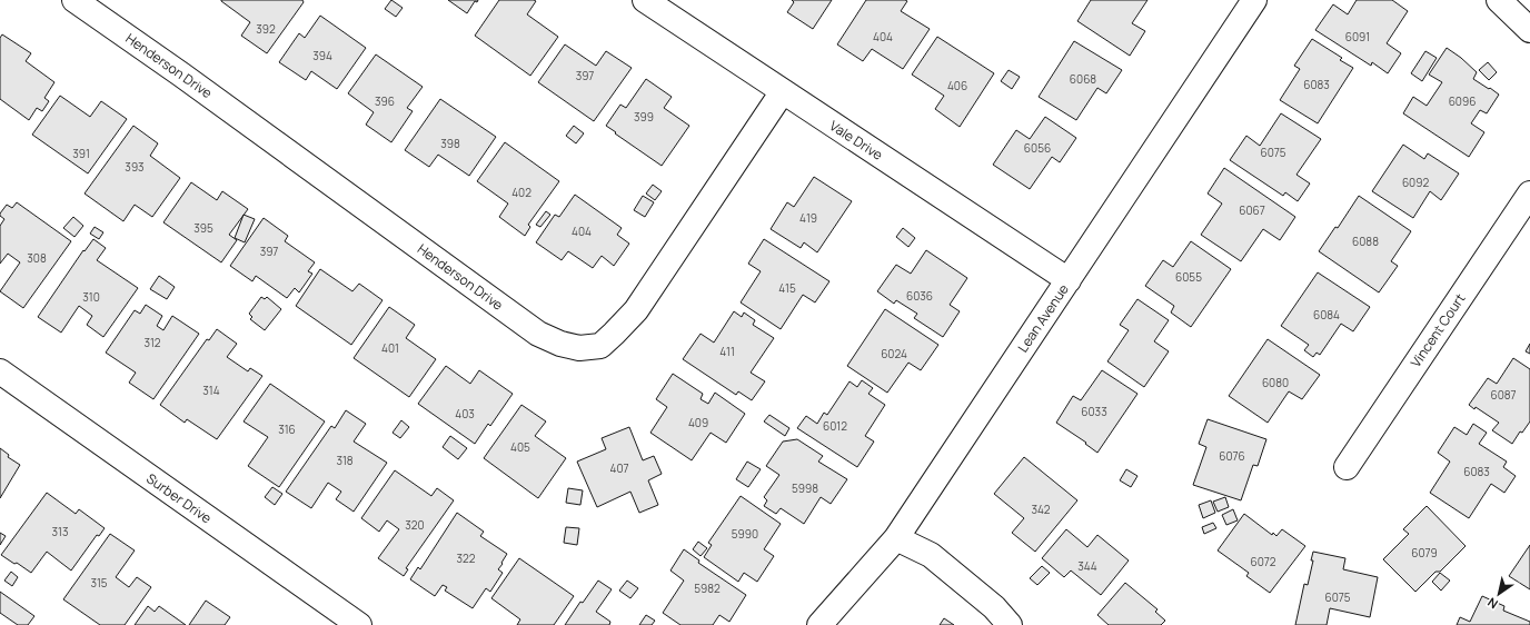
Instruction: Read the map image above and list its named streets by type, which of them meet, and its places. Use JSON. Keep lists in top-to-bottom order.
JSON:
{
  "streets": {
    "street": [
      "Henderson Drive",
      "Vale Drive",
      "Lean Avenue",
      "Vincent Court",
      "Surber Drive"
    ]
  },
  "crossings": [
    ["Henderson Drive", "Vale Drive"],
    ["Vale Drive", "Lean Avenue"]
  ],
  "house_numbers": [
    "392",
    "404",
    "6091",
    "394",
    "397",
    "6068",
    "6083",
    "406",
    "396",
    "6096",
    "399",
    "398",
    "6056",
    "6075",
    "391",
    "393",
    "6092",
    "402",
    "6067",
    "419",
    "395",
    "404",
    "6088",
    "397",
    "308",
    "6055",
    "415",
    "6036",
    "310",
    "6084",
    "312",
    "401",
    "411",
    "6024",
    "6080",
    "314",
    "6087",
    "6033",
    "403",
    "409",
    "6012",
    "316",
    "405",
    "6076",
    "318",
    "407",
    "6083",
    "5998",
    "342",
    "320",
    "313",
    "5990",
    "6079",
    "322",
    "6072",
    "344",
    "315",
    "5982",
    "6075"
  ],
  "north": "bottom left"
}
